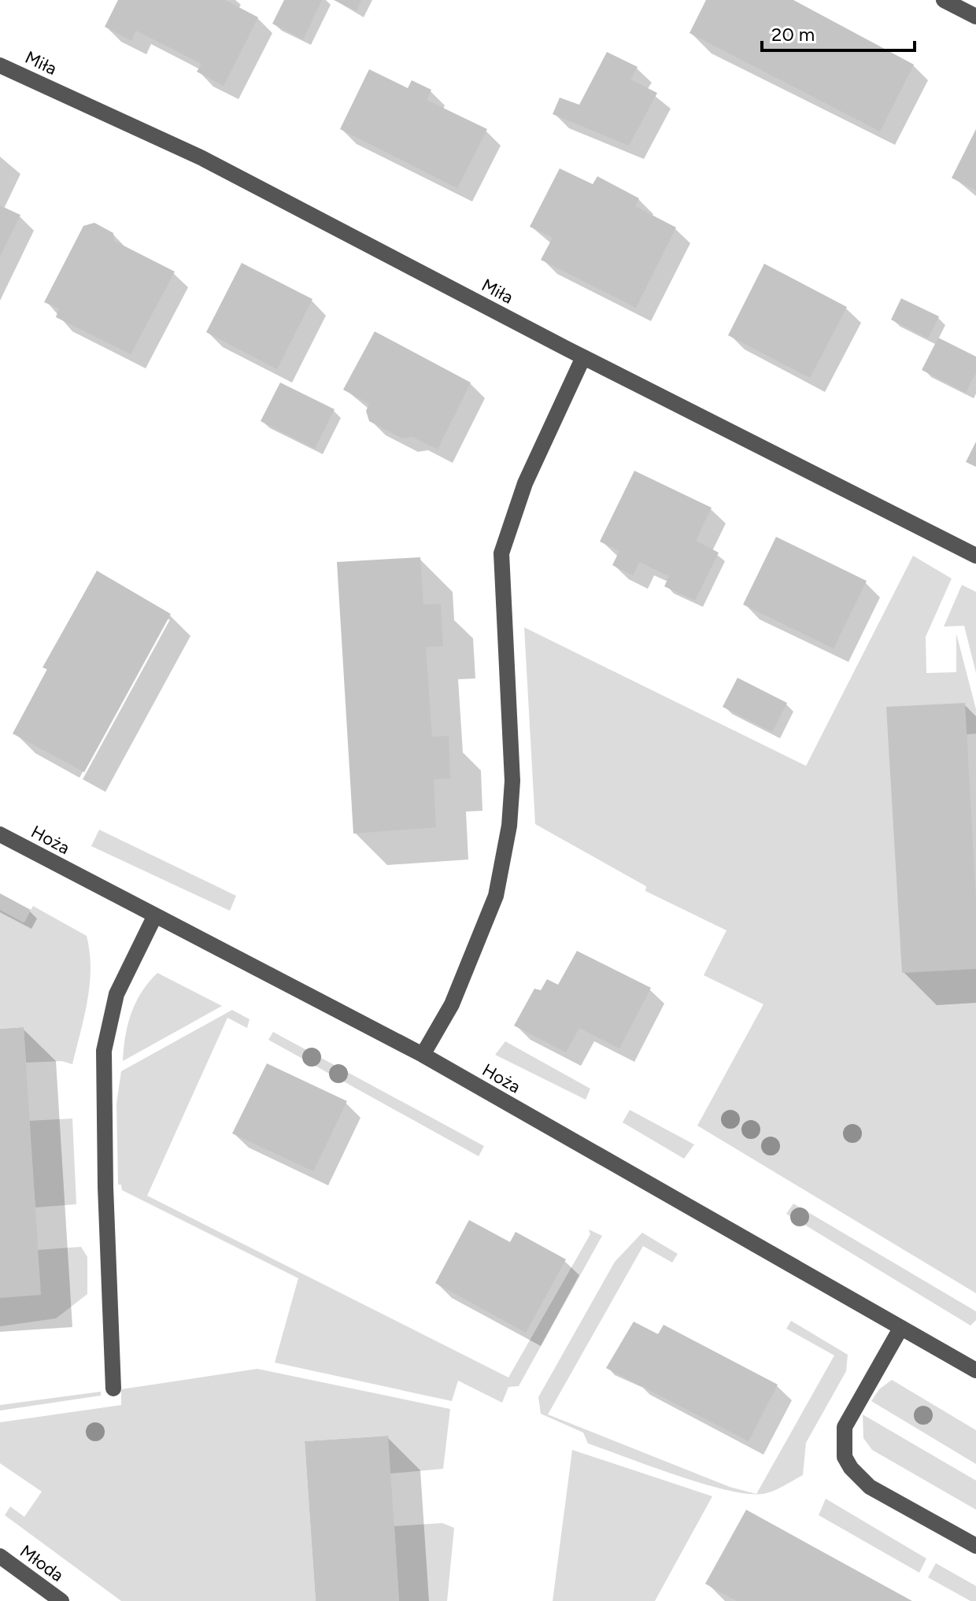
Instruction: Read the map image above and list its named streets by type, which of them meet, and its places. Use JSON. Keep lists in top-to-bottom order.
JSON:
{
  "streets": {
    "street": ["Miła", "Hoża", "Młoda"]
  },
  "scale_bar": "20 m"
}
